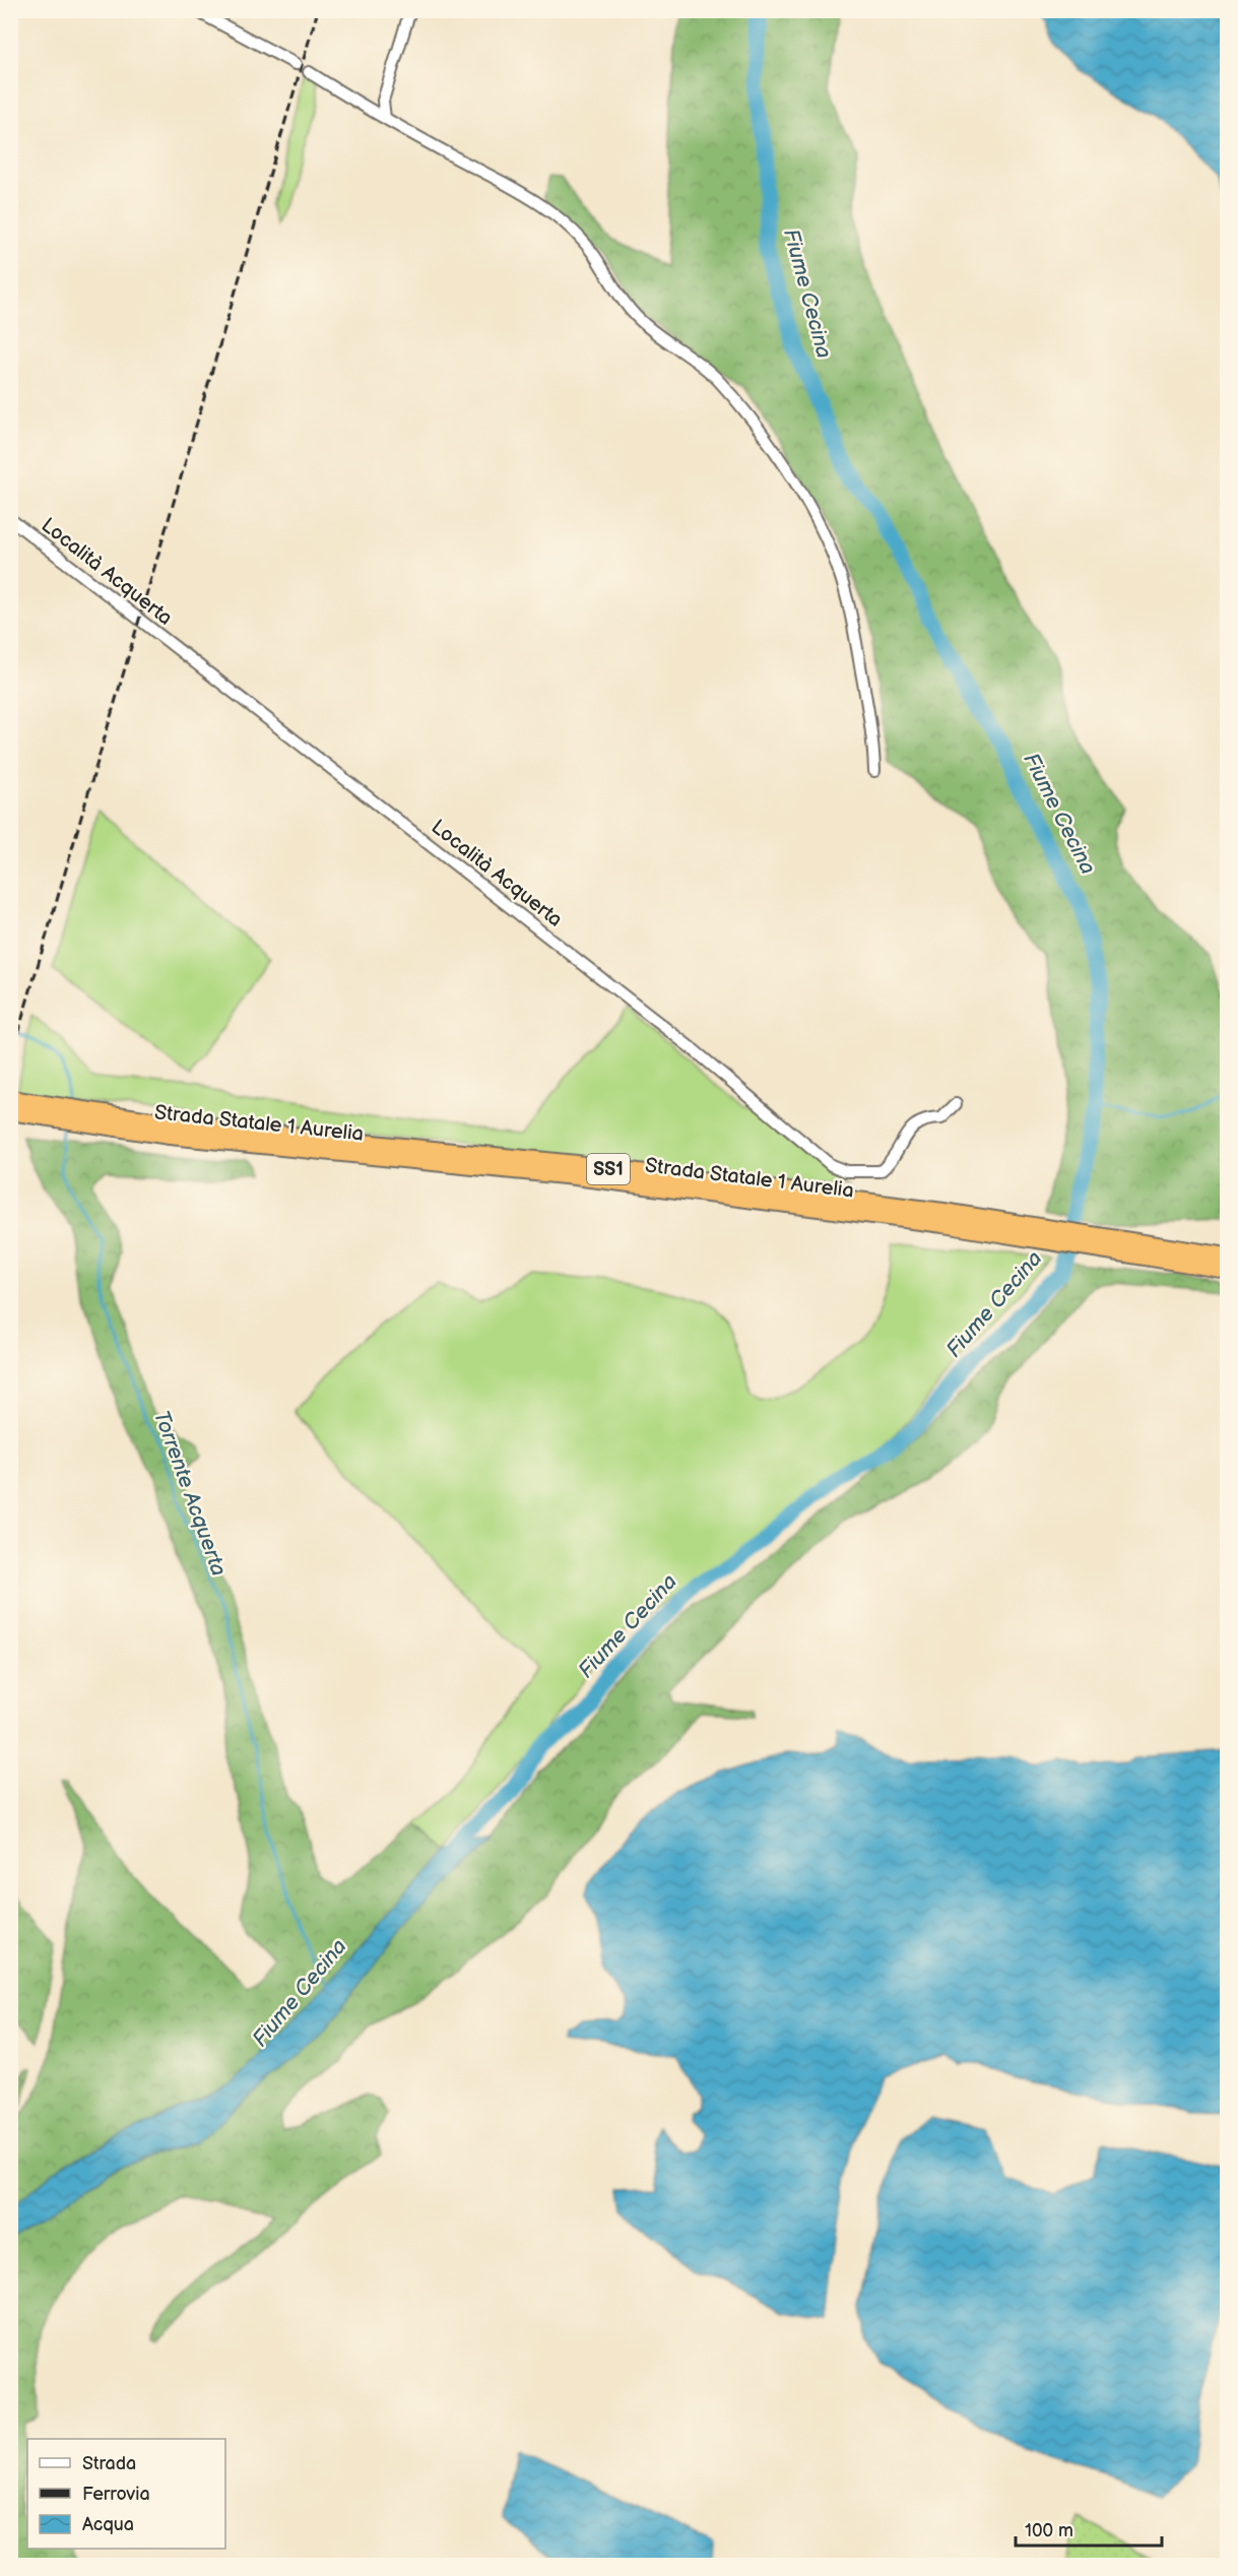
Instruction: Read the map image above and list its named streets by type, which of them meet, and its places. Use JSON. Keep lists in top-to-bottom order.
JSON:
{
  "streets": {
    "highway": ["Strada Statale 1 Aurelia", "SS1"],
    "street": ["Località Acquerta"]
  },
  "water": ["Fiume Cecina", "Torrente Acquerta"],
  "legend": ["Strada", "Ferrovia", "Acqua"],
  "scale_bar": "100 m"
}
